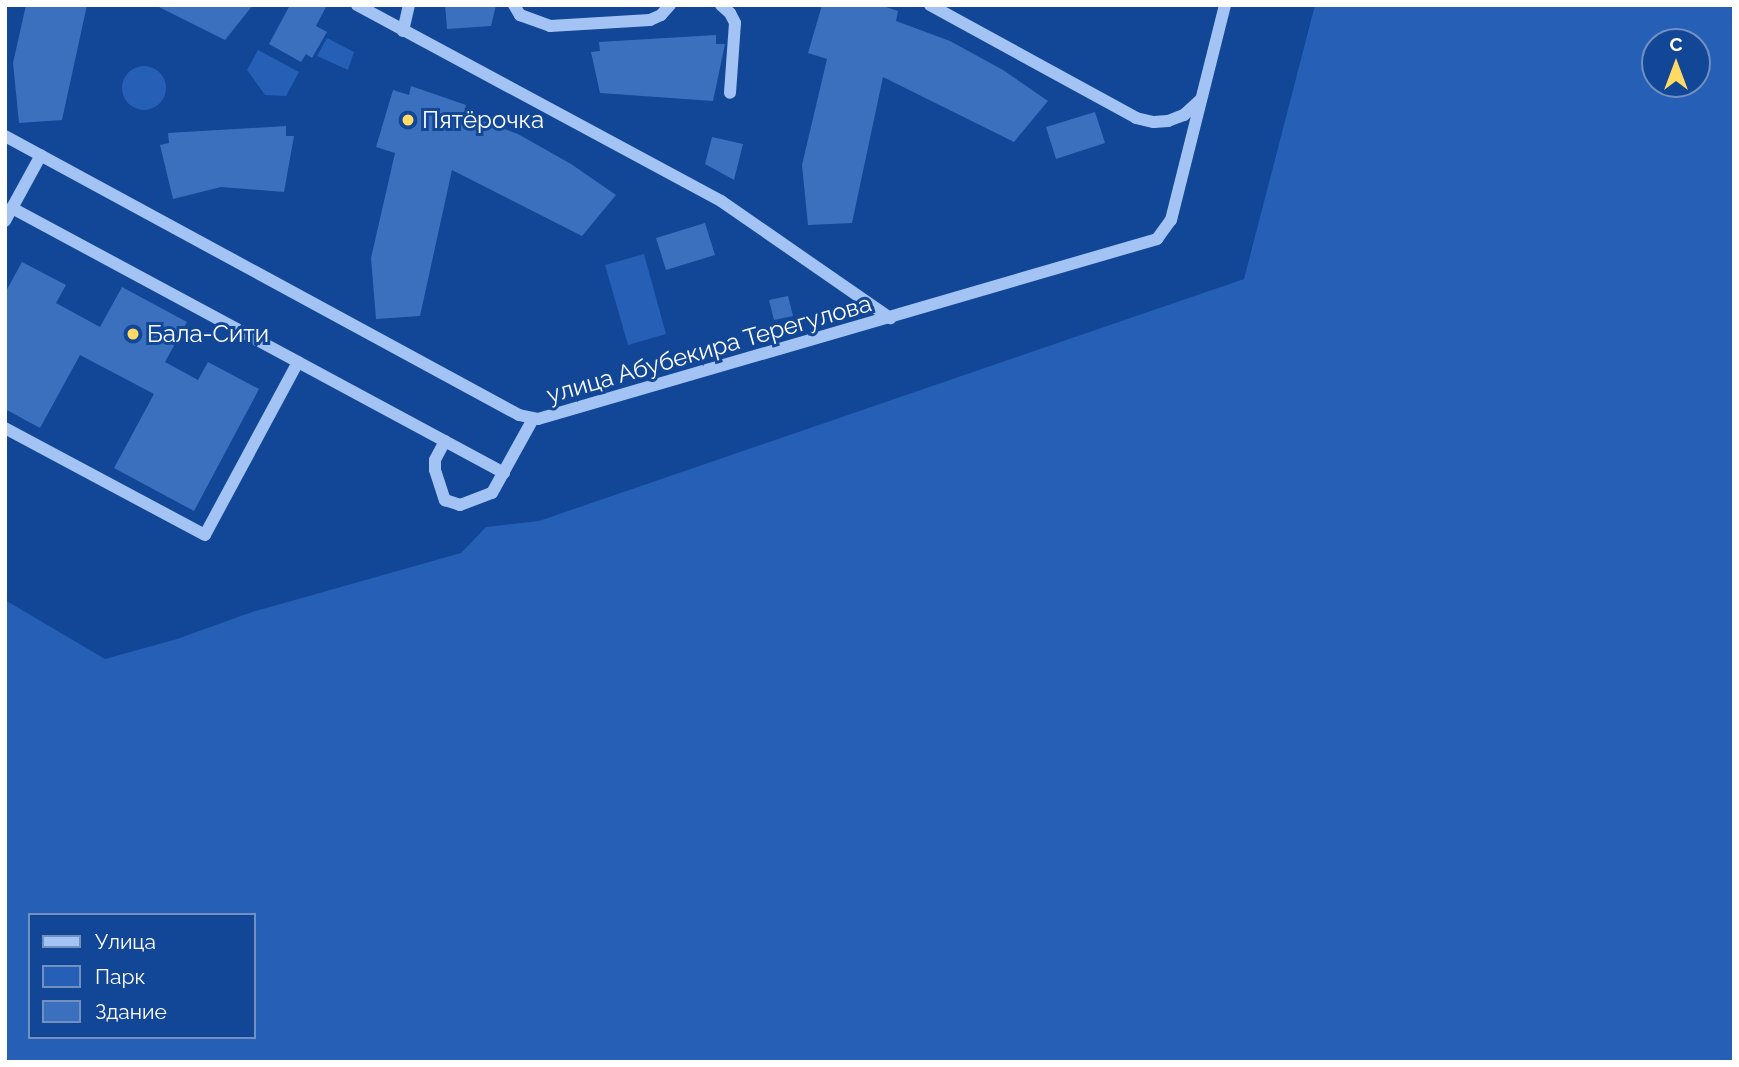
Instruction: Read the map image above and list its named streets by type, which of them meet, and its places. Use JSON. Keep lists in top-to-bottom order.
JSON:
{
  "streets": {
    "street": ["улица Абубекира Терегулова"]
  },
  "places": ["Пятёрочка", "Бала-Сити"],
  "legend": ["Улица", "Парк", "Здание"],
  "north": "top"
}
